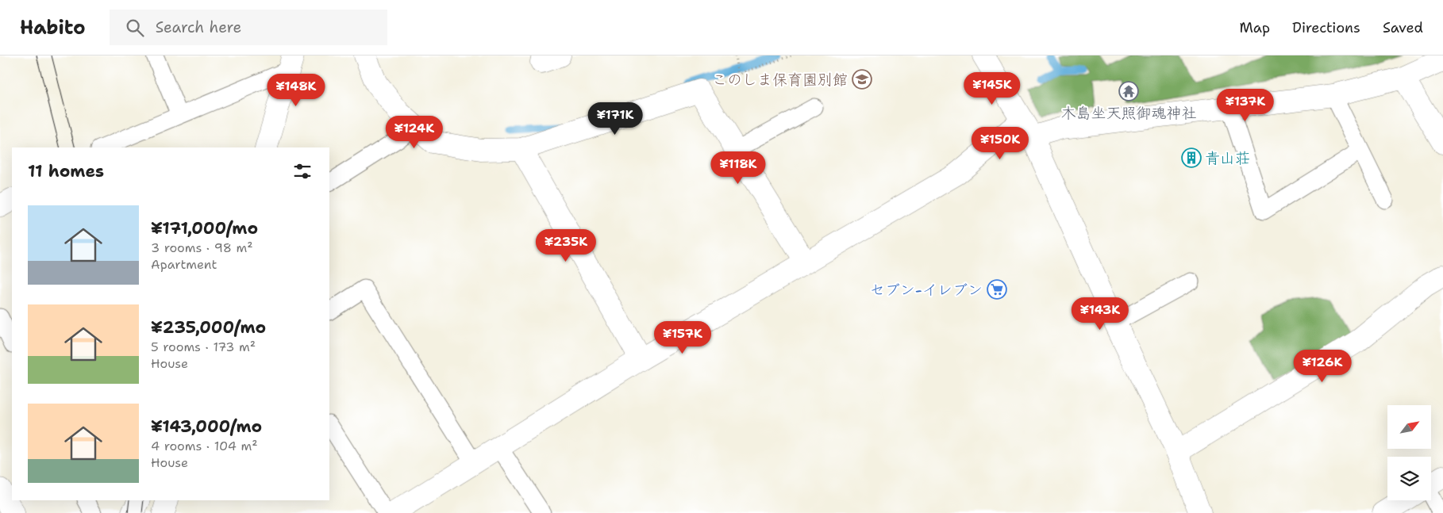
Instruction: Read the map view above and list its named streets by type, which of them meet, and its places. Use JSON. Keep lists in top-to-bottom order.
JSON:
{
  "places": {
    "school or university": ["このしま保育園別館"],
    "temple": ["木島坐天照御魂神社"],
    "building": ["青山荘"],
    "supermarket": ["セブン-イレブン"]
  },
  "north": "top right",
  "page": {
    "header": "Habito",
    "search": "Search here",
    "nav": ["Map", "Directions", "Saved"],
    "price": [
      "¥145K",
      "¥148K",
      "¥137K",
      "¥171K",
      "¥124K",
      "¥150K",
      "¥118K",
      "¥235K",
      "¥143K",
      "¥157K",
      "¥126K"
    ],
    "heading": "11 homes",
    "list": [
      {
        "name": "¥171,000/mo",
        "note": "3 rooms · 98 m² · Apartment"
      },
      {
        "name": "¥235,000/mo",
        "note": "5 rooms · 173 m² · House"
      },
      {
        "name": "¥143,000/mo",
        "note": "4 rooms · 104 m² · House"
      }
    ]
  }
}
